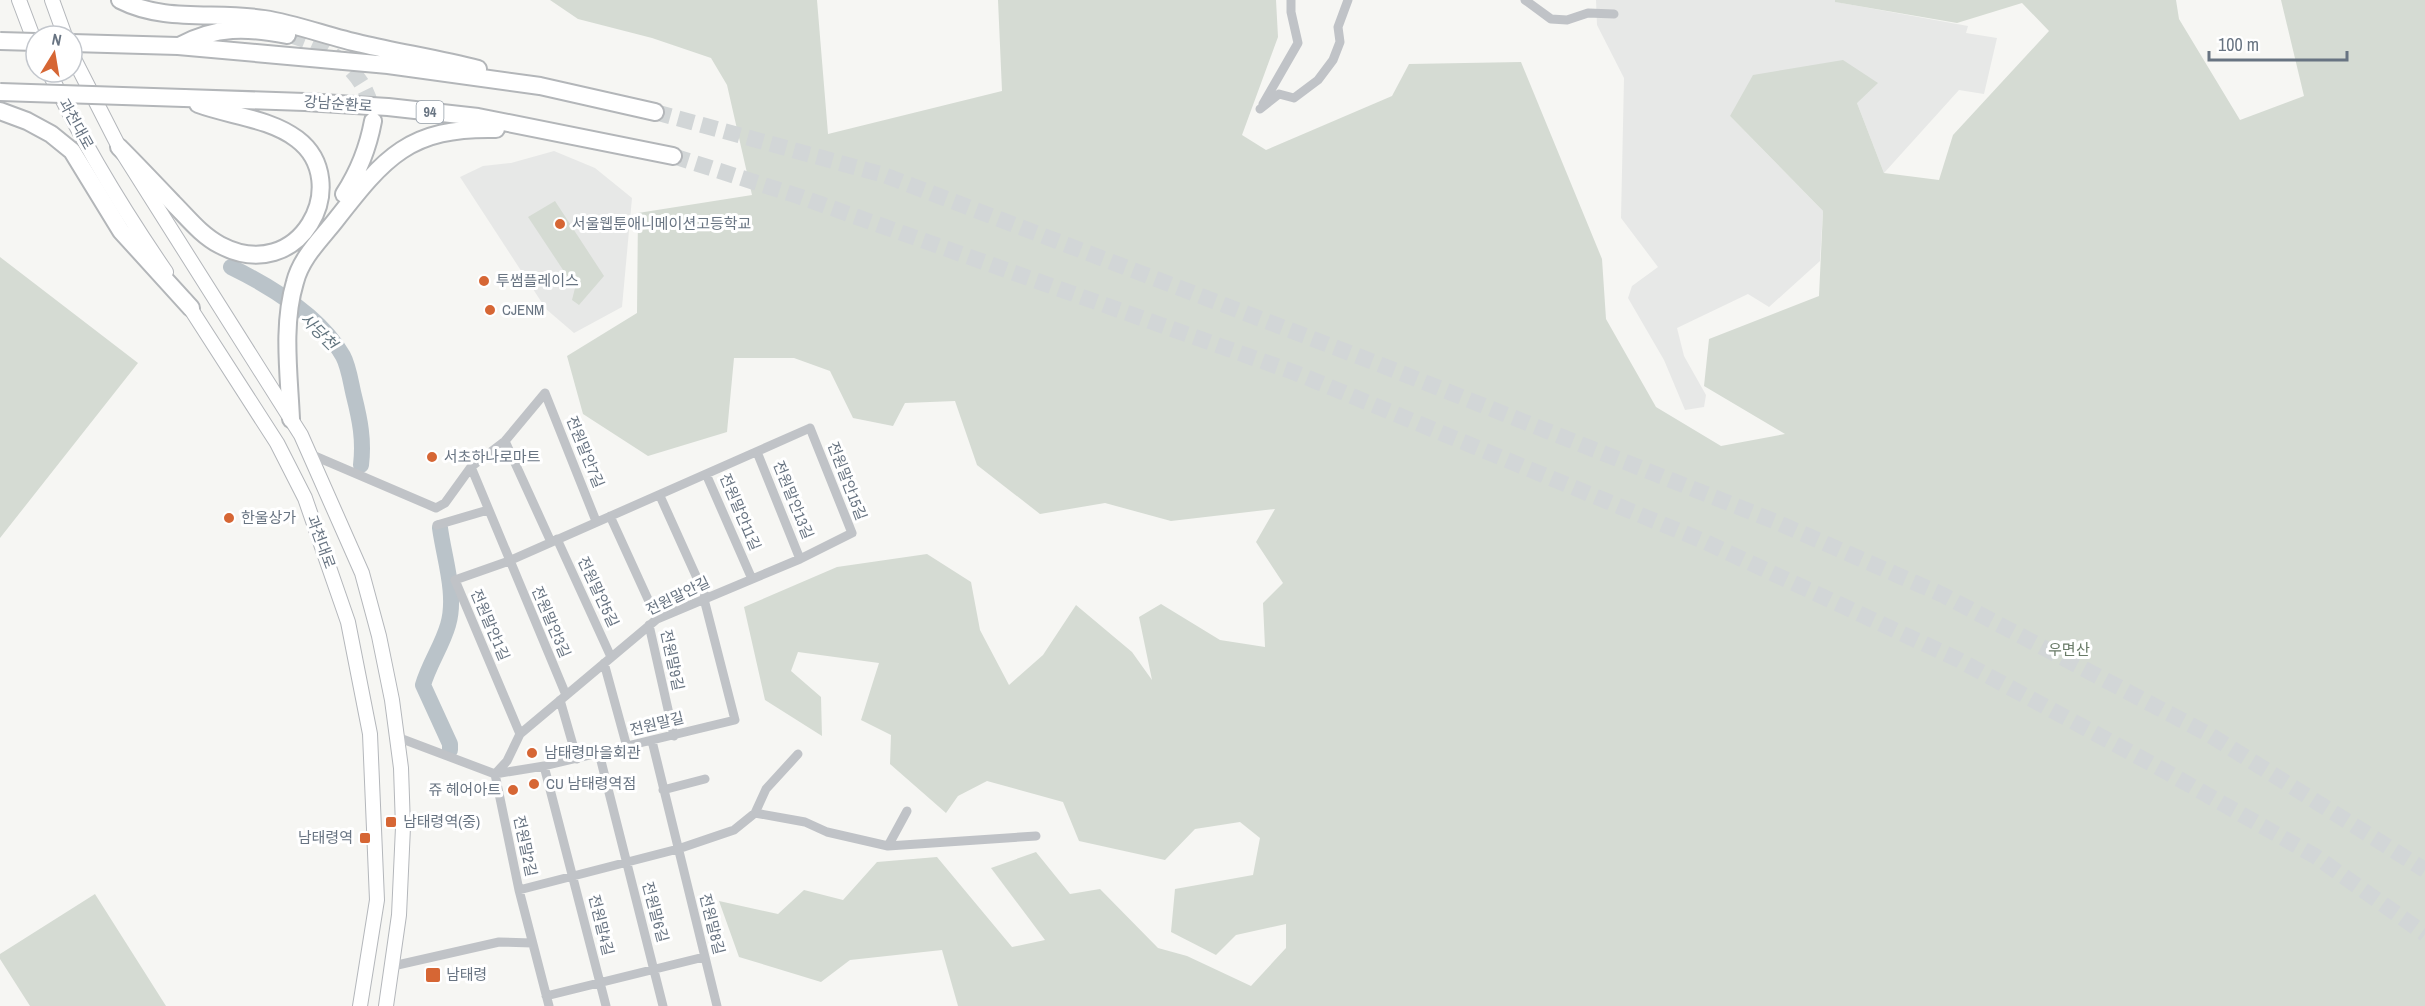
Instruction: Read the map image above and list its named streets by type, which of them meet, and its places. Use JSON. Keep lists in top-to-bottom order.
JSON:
{
  "streets": {
    "highway": ["강남순환로", "94"],
    "main road": ["과천대로"],
    "street": [
      "전원말안7길",
      "전원말안15길",
      "전원말안13길",
      "전원말안11길",
      "전원말안5길",
      "전원말안길",
      "전원말안3길",
      "전원말안1길",
      "전원말9길",
      "전원말길",
      "전원말2길",
      "전원말6길",
      "전원말8길",
      "전원말4길"
    ]
  },
  "crossings": [
    ["과천대로", "전원말길"],
    ["전원말안7길", "전원말안5길"],
    ["전원말안15길", "전원말안13길"],
    ["전원말안15길", "전원말안11길"],
    ["전원말안15길", "전원말안길"],
    ["전원말안13길", "전원말안11길"],
    ["전원말안13길", "전원말안길"],
    ["전원말안11길", "전원말안길"],
    ["전원말안5길", "전원말안길"],
    ["전원말안5길", "전원말길"],
    ["전원말안길", "전원말안3길"],
    ["전원말안길", "전원말안1길"],
    ["전원말안길", "전원말9길"],
    ["전원말안길", "전원말길"],
    ["전원말안길", "전원말2길"],
    ["전원말안3길", "전원말안1길"],
    ["전원말안3길", "전원말길"],
    ["전원말9길", "전원말길"],
    ["전원말길", "전원말2길"],
    ["전원말길", "전원말6길"],
    ["전원말길", "전원말8길"],
    ["전원말길", "전원말4길"],
    ["전원말2길", "전원말4길"]
  ],
  "water": ["사당천"],
  "parks": ["우면산"],
  "places": {
    "other": [
      "서울웹툰애니메이션고등학교",
      "투썸플레이스",
      "CJENM",
      "서초하나로마트",
      "한울상가",
      "남태령마을회관",
      "CU 남태령역점",
      "쥬 헤어아트"
    ],
    "transit": ["남태령역(중)", "남태령역", "남태령"]
  },
  "scale_bar": "100 m",
  "north": "top"
}
